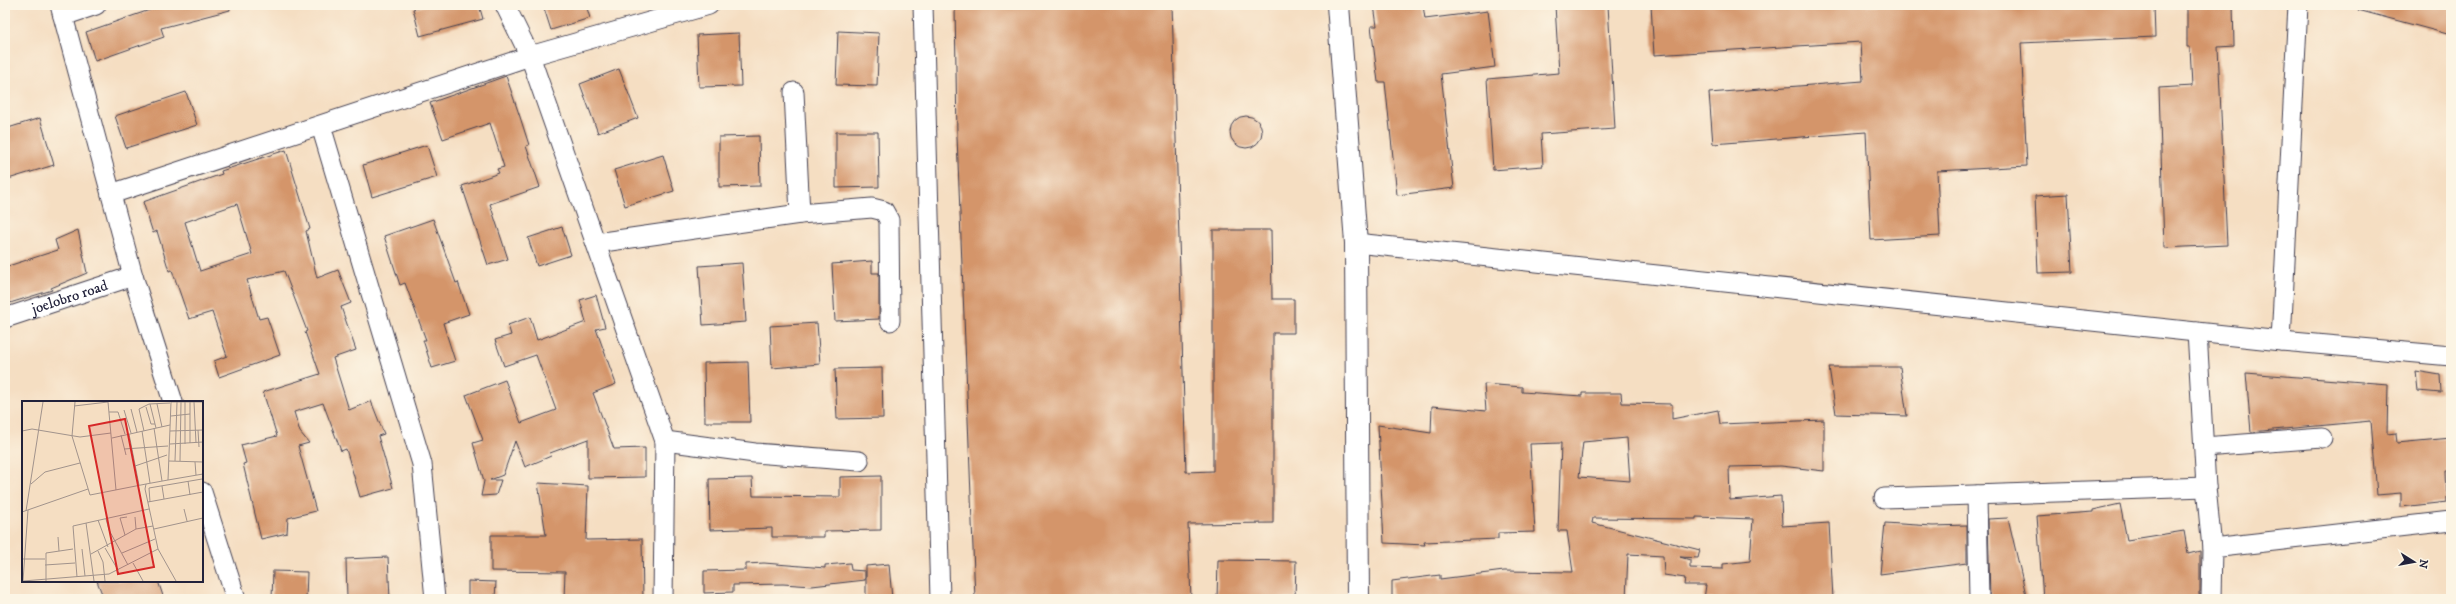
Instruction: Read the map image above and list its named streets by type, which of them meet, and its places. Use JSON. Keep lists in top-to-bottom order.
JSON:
{
  "streets": {
    "street": ["joelobro road"]
  },
  "north": "right"
}
